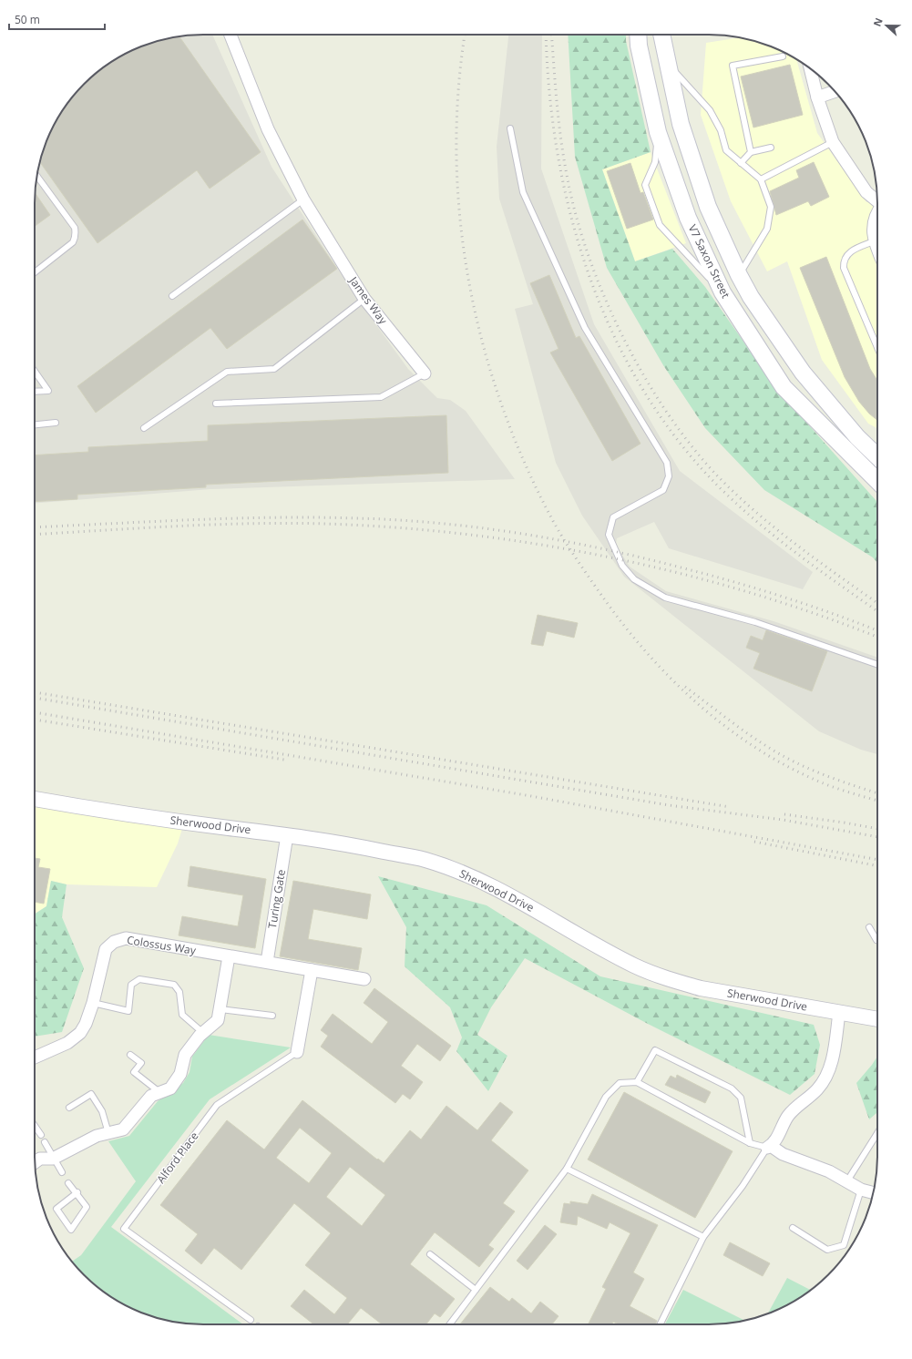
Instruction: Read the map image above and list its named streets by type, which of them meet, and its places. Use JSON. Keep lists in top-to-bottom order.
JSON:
{
  "streets": {
    "main road": ["V7 Saxon Street"],
    "street": [
      "James Way",
      "Sherwood Drive",
      "Turing Gate",
      "Colossus Way",
      "Alford Place"
    ]
  },
  "crossings": [
    ["Sherwood Drive", "Turing Gate"],
    ["Turing Gate", "Colossus Way"],
    ["Colossus Way", "Alford Place"]
  ],
  "scale_bar": "50 m",
  "north": "left"
}
